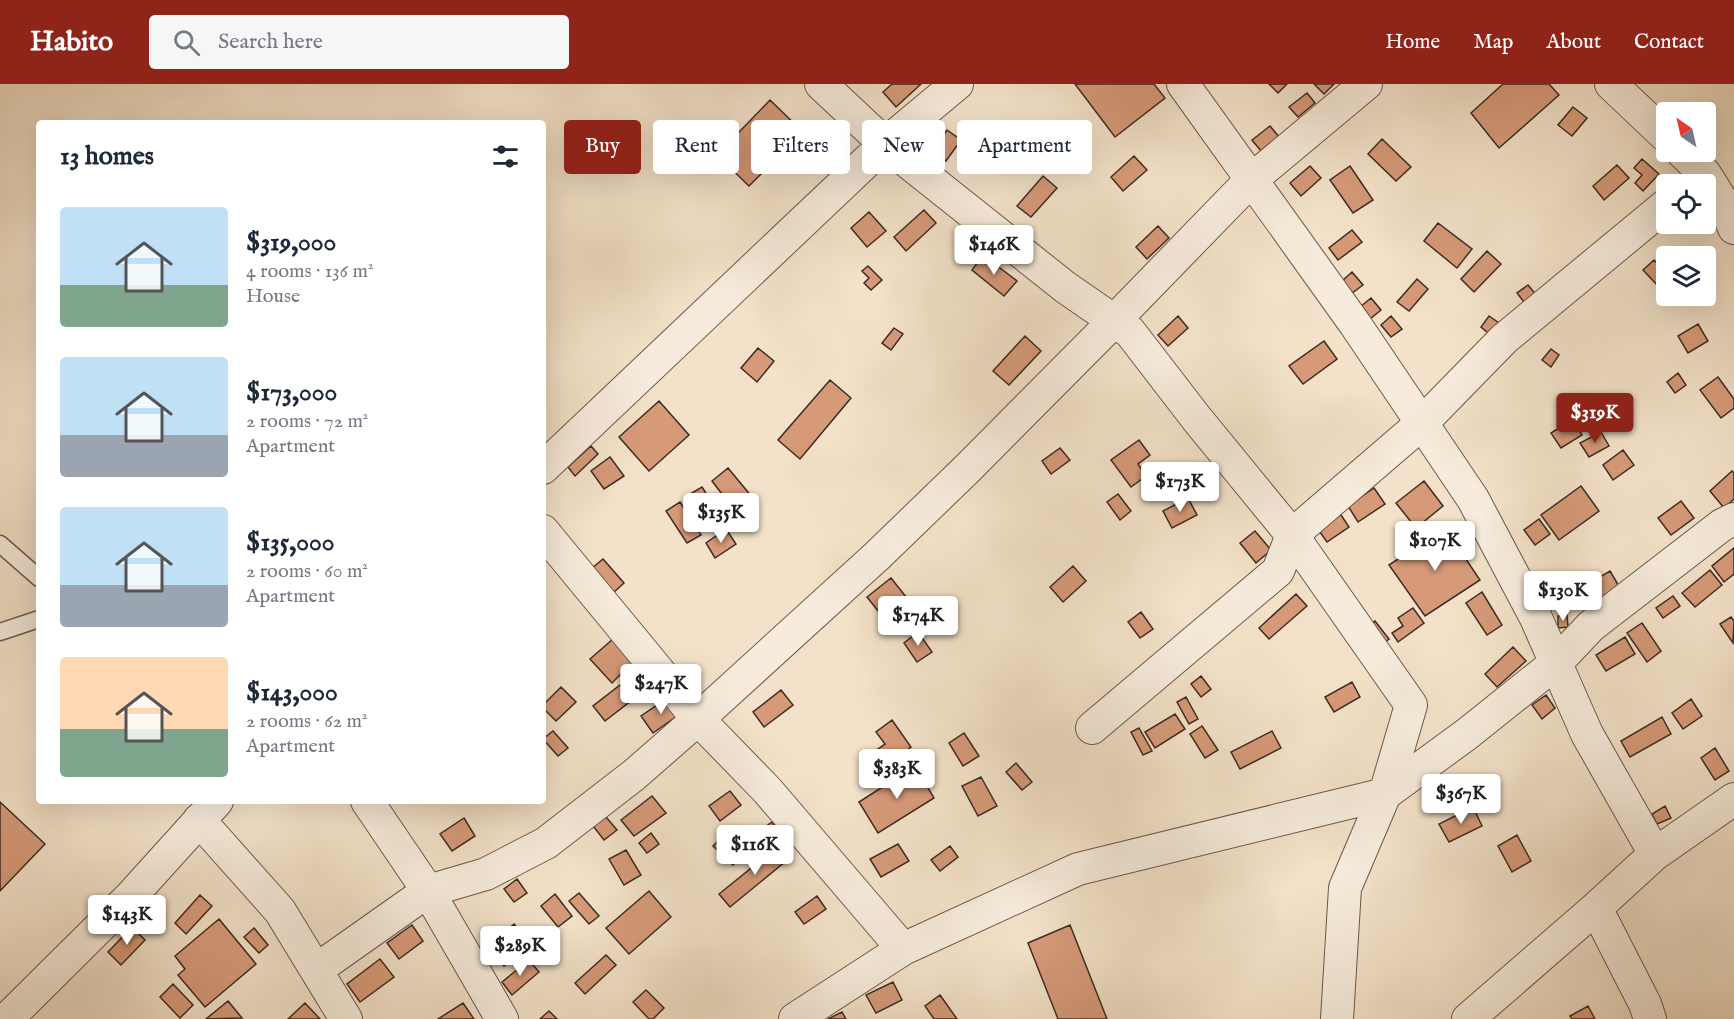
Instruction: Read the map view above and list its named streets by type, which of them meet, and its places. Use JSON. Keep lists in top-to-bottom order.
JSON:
{
  "north": "top left",
  "page": {
    "header": "Habito",
    "search": "Search here",
    "nav": [
      "Home",
      "Map",
      "About",
      "Contact"
    ],
    "chip": [
      "Buy",
      "Rent",
      "Filters",
      "New",
      "Apartment"
    ],
    "heading": "13 homes",
    "list": [
      {
        "name": "$319,000",
        "note": "4 rooms · 136 m² · House"
      },
      {
        "name": "$173,000",
        "note": "2 rooms · 72 m² · Apartment"
      },
      {
        "name": "$135,000",
        "note": "2 rooms · 60 m² · Apartment"
      },
      {
        "name": "$143,000",
        "note": "2 rooms · 62 m² · Apartment"
      }
    ],
    "price": [
      "$146K",
      "$319K",
      "$173K",
      "$135K",
      "$107K",
      "$130K",
      "$174K",
      "$247K",
      "$383K",
      "$367K",
      "$116K",
      "$143K",
      "$289K"
    ]
  }
}
